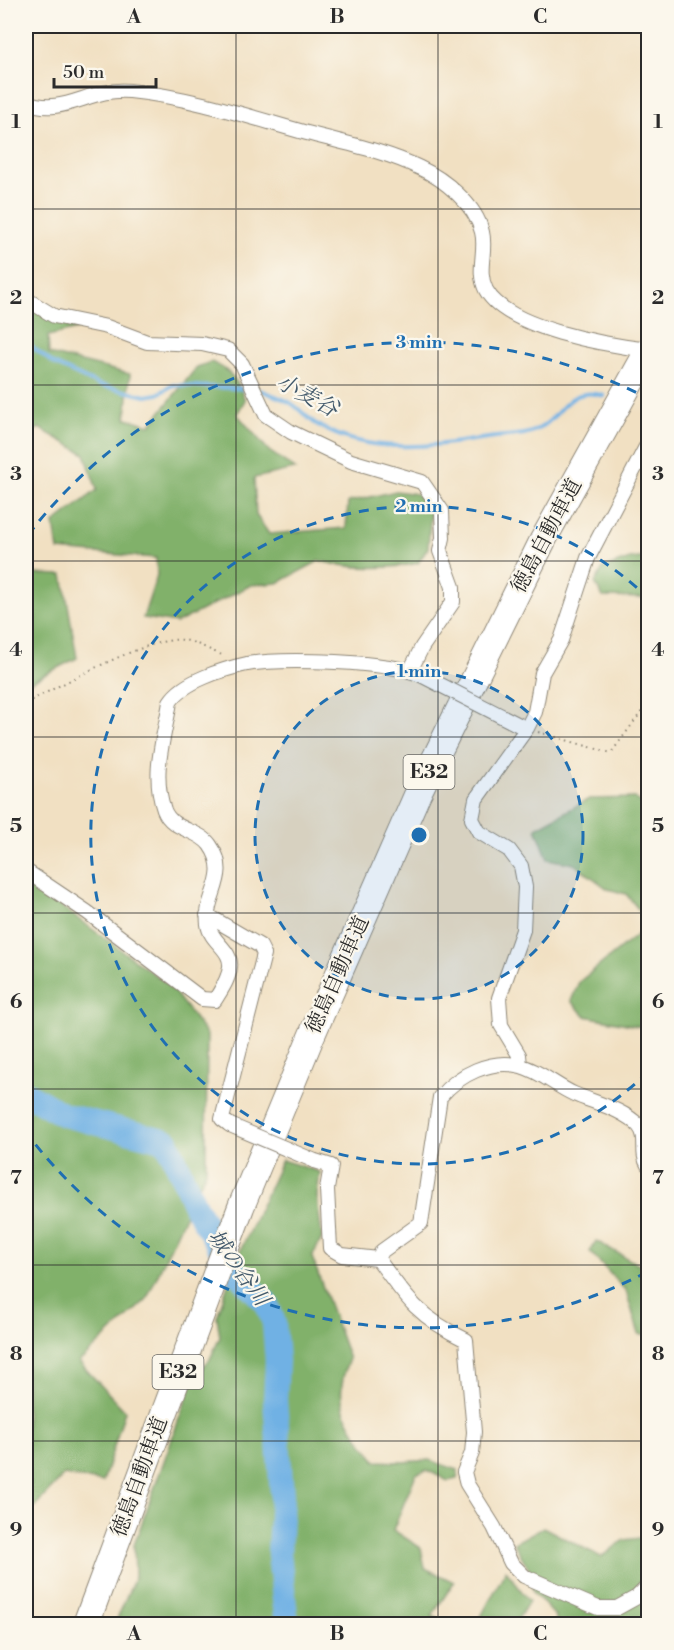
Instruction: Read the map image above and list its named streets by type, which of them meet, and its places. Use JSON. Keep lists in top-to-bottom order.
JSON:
{
  "streets": {
    "highway": ["徳島自動車道", "E32"]
  },
  "water": ["小麦谷", "城の谷川"],
  "scale_bar": "50 m",
  "grid": {
    "columns": ["A", "B", "C"],
    "rows": [
      "1",
      "2",
      "3",
      "4",
      "5",
      "6",
      "7",
      "8",
      "9"
    ]
  },
  "rings": ["3 min", "2 min", "1 min"]
}
